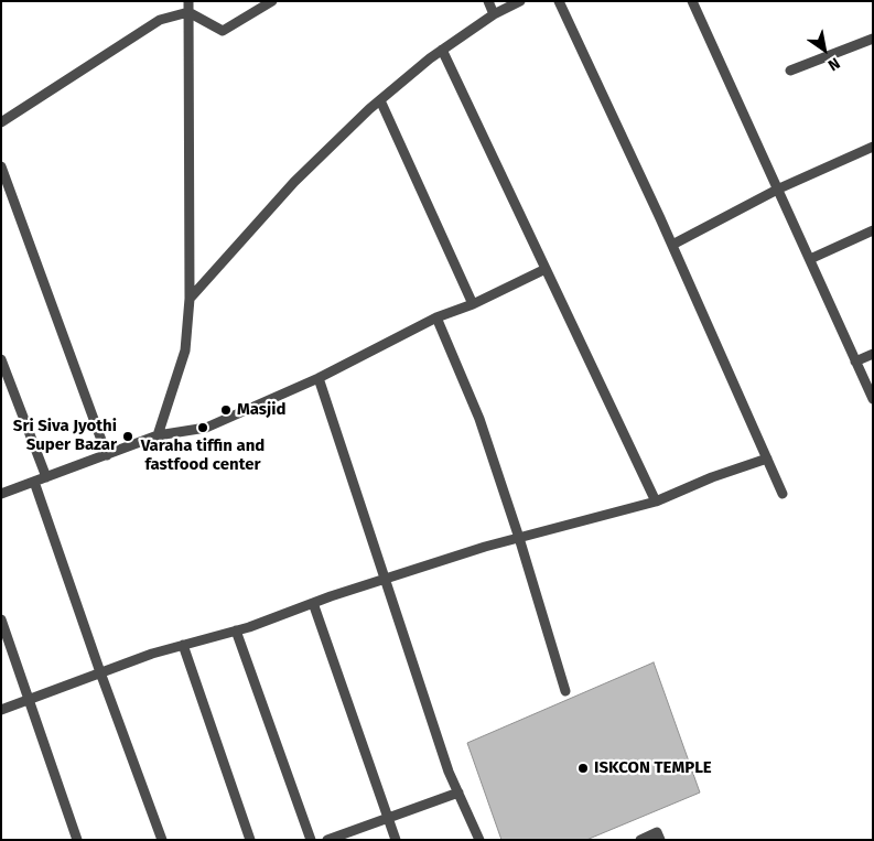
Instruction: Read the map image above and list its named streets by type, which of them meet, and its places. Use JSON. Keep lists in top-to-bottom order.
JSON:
{
  "places": [
    "Masjid",
    "Varaha tiffin and fastfood center",
    "Sri Siva Jyothi Super Bazar",
    "ISKCON TEMPLE"
  ],
  "north": "bottom right"
}
